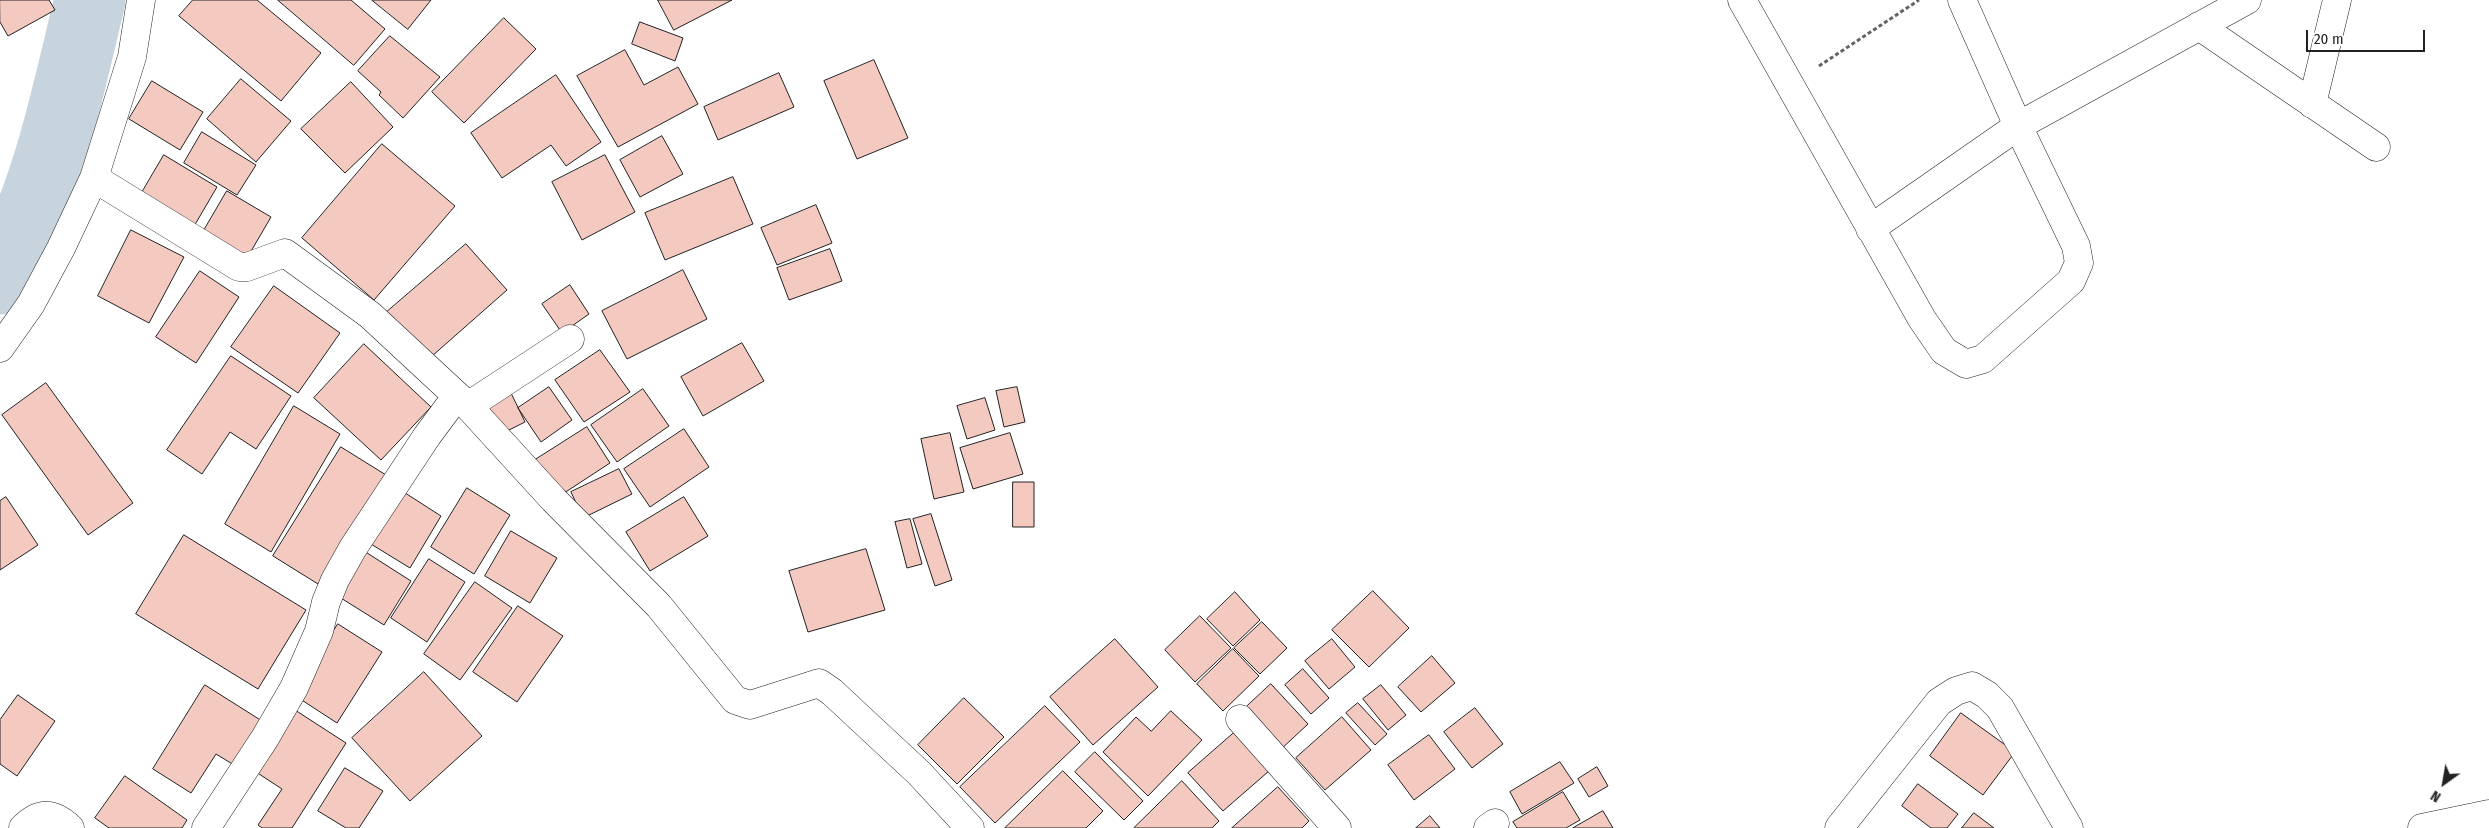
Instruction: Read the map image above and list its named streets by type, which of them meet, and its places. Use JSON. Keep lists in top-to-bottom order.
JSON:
{
  "scale_bar": "20 m",
  "north": "bottom left"
}
